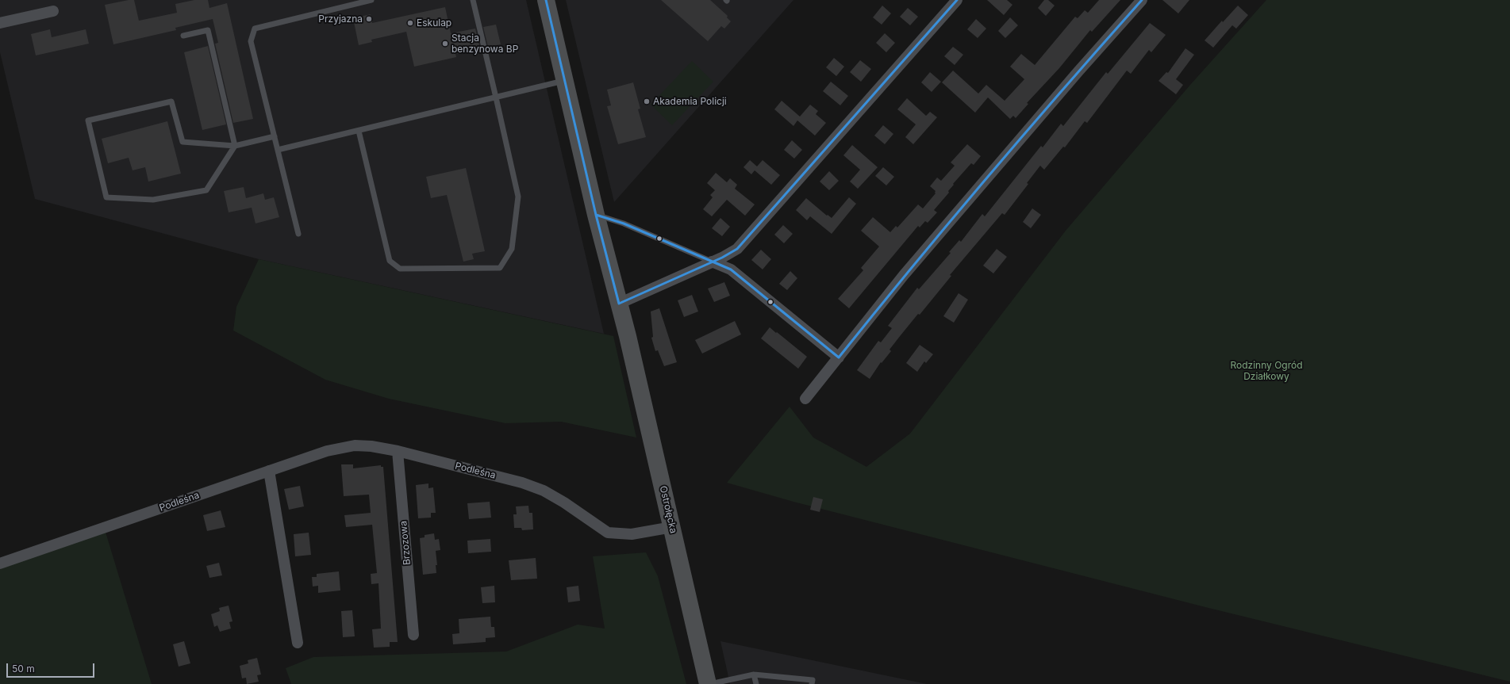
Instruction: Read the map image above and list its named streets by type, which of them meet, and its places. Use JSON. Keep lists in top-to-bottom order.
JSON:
{
  "streets": {
    "main road": ["Ostrołęcka"],
    "street": ["Podleśna", "Brzozowa"]
  },
  "crossings": [
    ["Podleśna", "Ostrołęcka"],
    ["Podleśna", "Brzozowa"]
  ],
  "parks": ["Rodzinny Ogród Działkowy"],
  "places": [
    "Przyjazna",
    "Eskulap",
    "Stacja benzynowa BP",
    "Akademia Policji"
  ],
  "scale_bar": "50 m"
}
